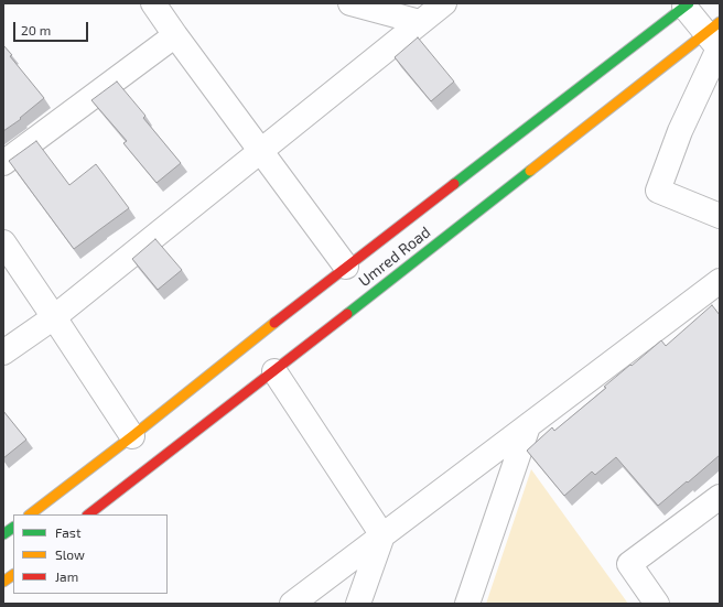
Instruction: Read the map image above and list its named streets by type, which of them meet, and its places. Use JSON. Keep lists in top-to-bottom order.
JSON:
{
  "streets": {
    "main road": ["Umred Road"]
  },
  "legend": ["Fast", "Slow", "Jam"],
  "scale_bar": "20 m"
}
